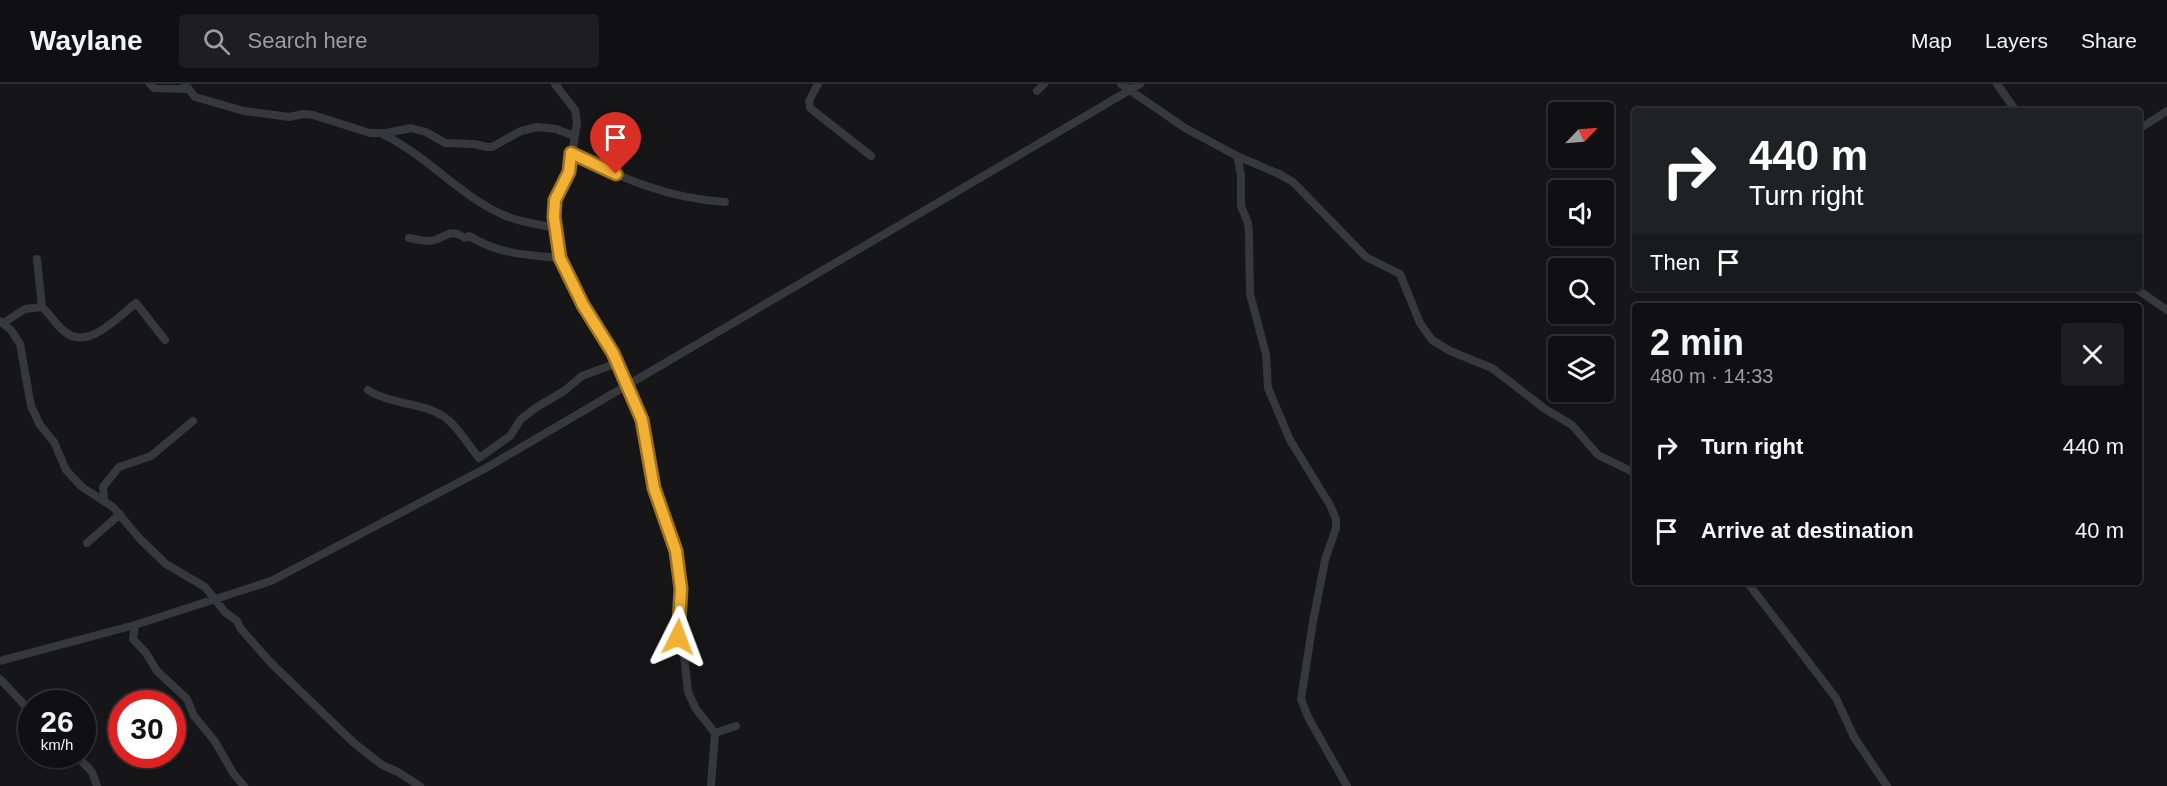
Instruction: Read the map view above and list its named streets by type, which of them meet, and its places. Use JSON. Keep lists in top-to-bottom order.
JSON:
{
  "north": "top right",
  "page": {
    "header": "Waylane",
    "search": "Search here",
    "nav": ["Map", "Layers", "Share"],
    "turn": ["440 m", "Turn right"],
    "then": "Then",
    "heading": ["2 min", "480 m · 14:33"],
    "list": [
      {
        "name": "Turn right",
        "value": "440 m"
      },
      {
        "name": "Arrive at destination",
        "value": "40 m"
      }
    ],
    "speed": "26 km/h",
    "limit": "30"
  }
}
